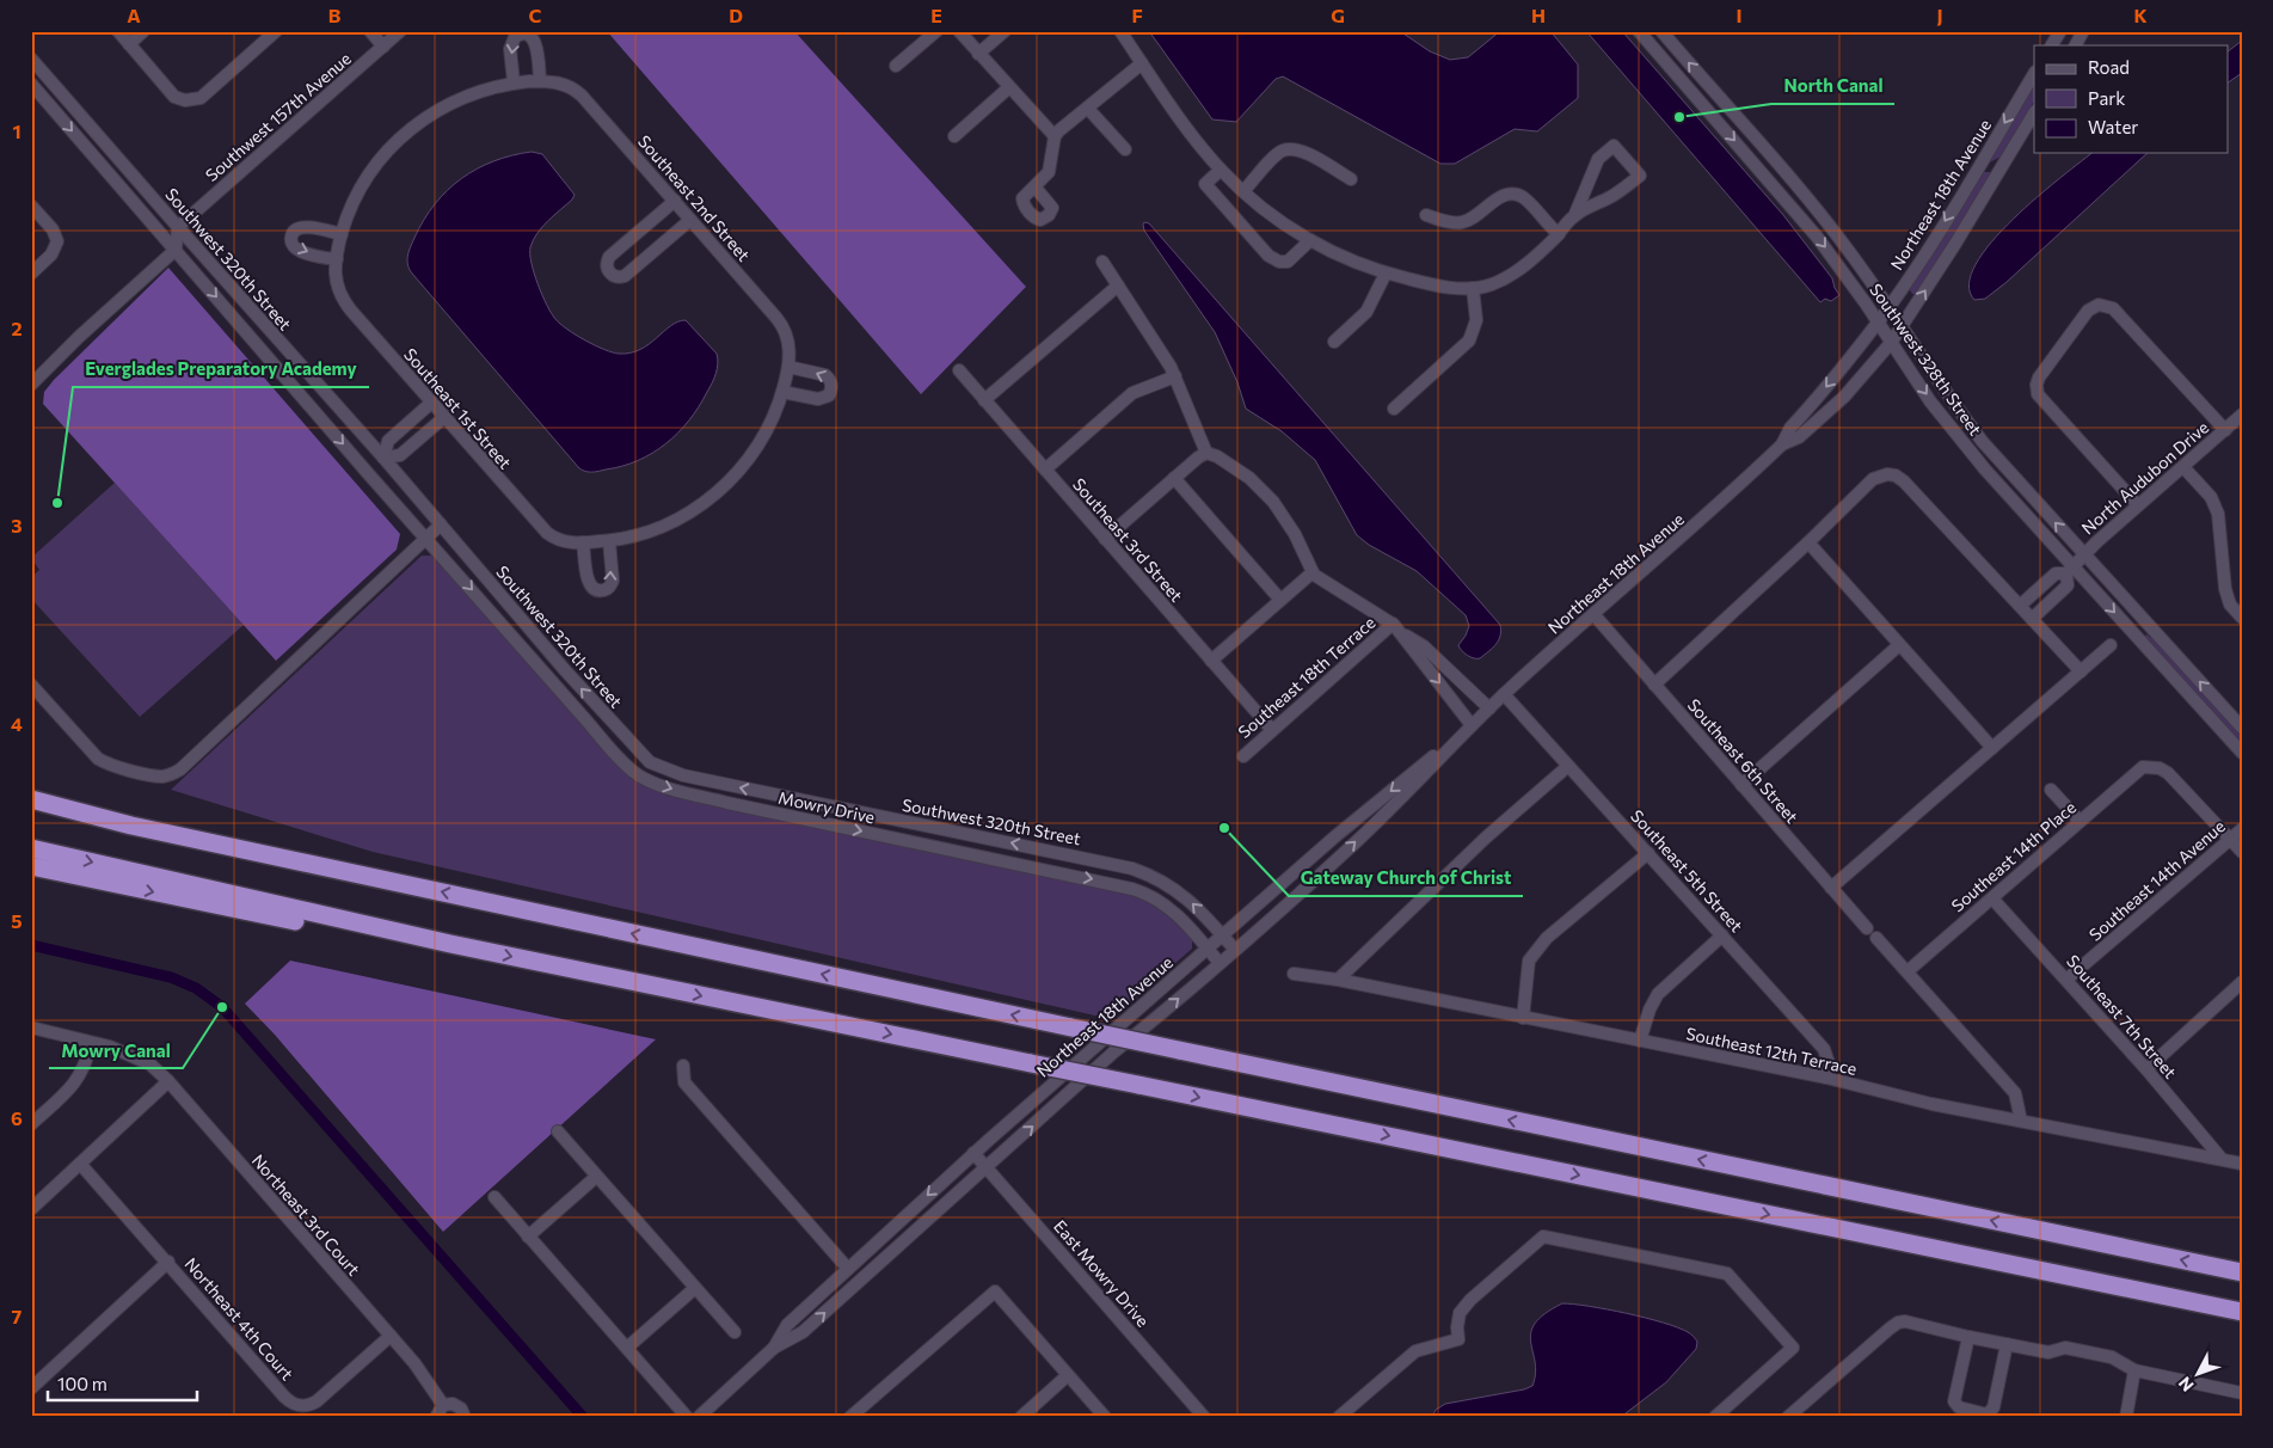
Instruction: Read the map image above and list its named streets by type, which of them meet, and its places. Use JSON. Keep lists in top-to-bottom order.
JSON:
{
  "streets": {
    "street": [
      "Southwest 157th Avenue",
      "Northeast 18th Avenue",
      "Southeast 2nd Street",
      "Southwest 320th Street",
      "Southwest 328th Street",
      "Southeast 1st Street",
      "North Audubon Drive",
      "Southeast 3rd Street",
      "Southeast 18th Terrace",
      "Southeast 6th Street",
      "Mowry Drive",
      "Southeast 14th Place",
      "Southeast 5th Street",
      "Southeast 14th Avenue",
      "Southeast 7th Street",
      "Southeast 12th Terrace",
      "Northeast 3rd Court",
      "East Mowry Drive",
      "Northeast 4th Court"
    ]
  },
  "crossings": [
    ["Southwest 157th Avenue", "Southwest 320th Street"],
    ["Northeast 18th Avenue", "Southwest 320th Street"],
    ["Northeast 18th Avenue", "Southwest 328th Street"],
    ["Northeast 18th Avenue", "Southeast 6th Street"],
    ["Northeast 18th Avenue", "Mowry Drive"],
    ["Northeast 18th Avenue", "Southeast 5th Street"],
    ["Northeast 18th Avenue", "East Mowry Drive"],
    ["Southeast 2nd Street", "Southeast 1st Street"],
    ["Southwest 320th Street", "Mowry Drive"],
    ["Southwest 328th Street", "North Audubon Drive"],
    ["Southeast 3rd Street", "Southeast 18th Terrace"],
    ["Southeast 14th Place", "Southeast 14th Avenue"],
    ["Southeast 14th Place", "Southeast 7th Street"],
    ["Southeast 5th Street", "Southeast 12th Terrace"],
    ["Southeast 14th Avenue", "Southeast 7th Street"],
    ["Southeast 7th Street", "Southeast 12th Terrace"],
    ["Northeast 3rd Court", "Northeast 4th Court"]
  ],
  "one_way": ["Mowry Drive"],
  "places": [
    "North Canal",
    "Everglades Preparatory Academy",
    "Gateway Church of Christ",
    "Mowry Canal"
  ],
  "legend": ["Road", "Park", "Water"],
  "scale_bar": "100 m",
  "north": "bottom left",
  "grid": {
    "columns": [
      "A",
      "B",
      "C",
      "D",
      "E",
      "F",
      "G",
      "H",
      "I",
      "J",
      "K"
    ],
    "rows": [
      "1",
      "2",
      "3",
      "4",
      "5",
      "6",
      "7"
    ]
  }
}
